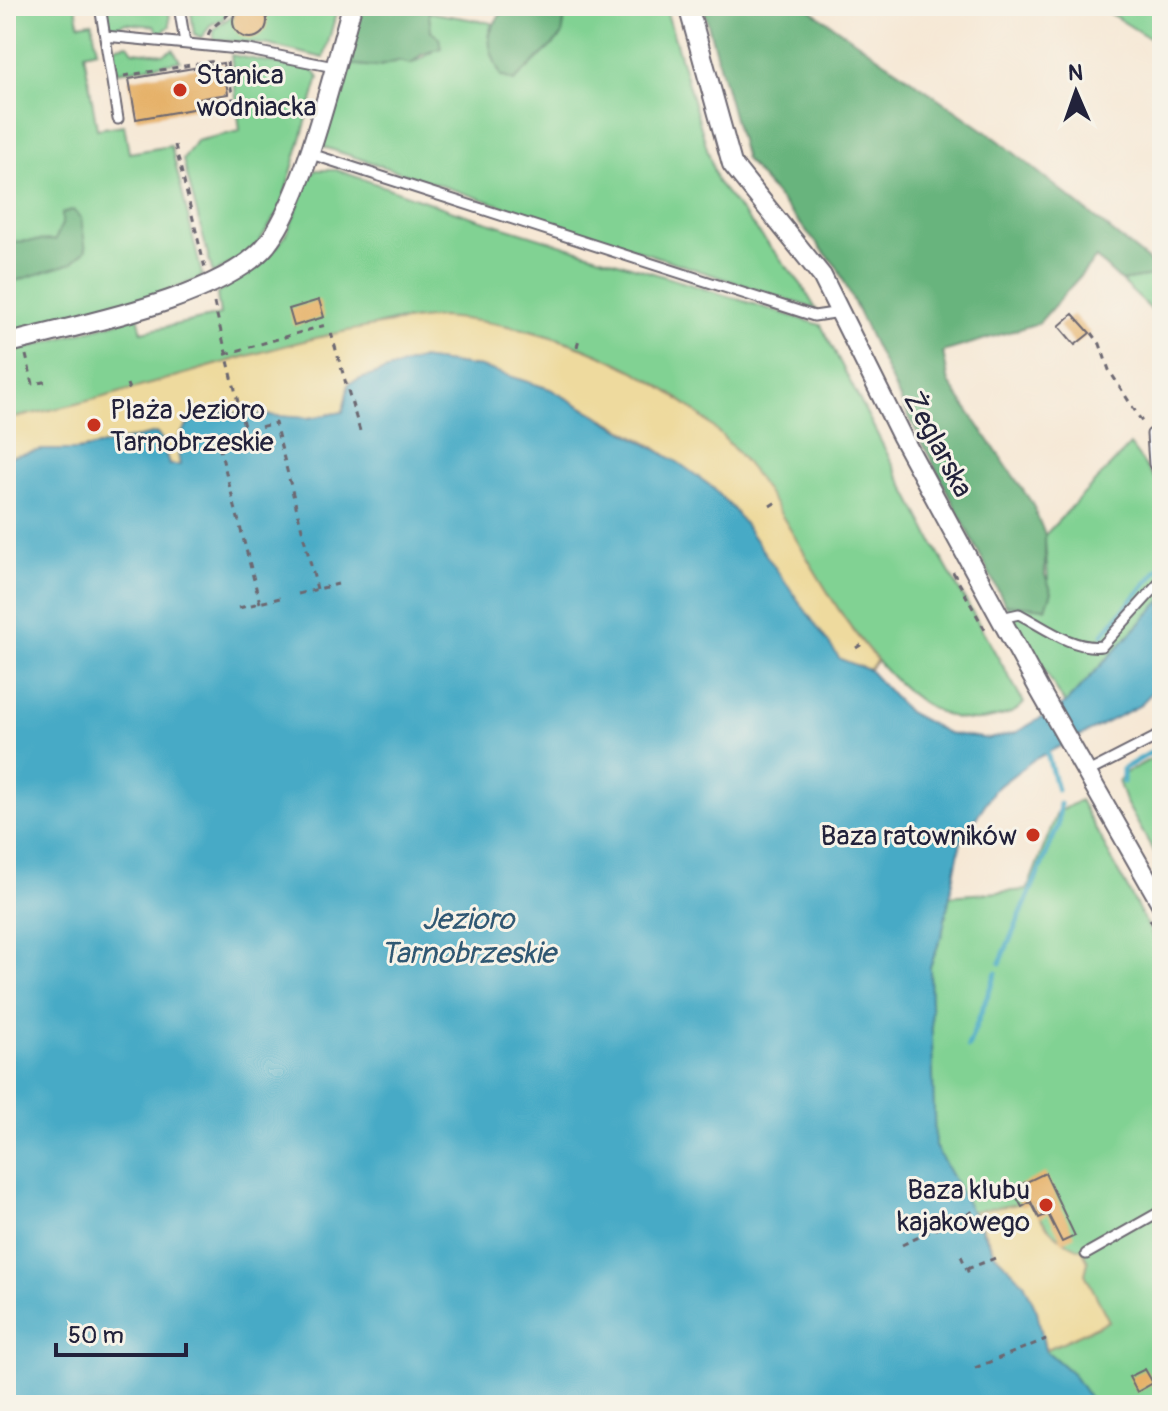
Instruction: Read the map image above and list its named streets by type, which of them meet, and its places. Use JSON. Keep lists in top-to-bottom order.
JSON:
{
  "streets": {
    "street": ["Żeglarska"]
  },
  "water": ["Jezioro Tarnobrzeskie"],
  "places": [
    "Stanica wodniacka",
    "Plaża Jezioro Tarnobrzeskie",
    "Baza ratowników",
    "Baza klubu kajakowego"
  ],
  "scale_bar": "50 m",
  "north": "top"
}
